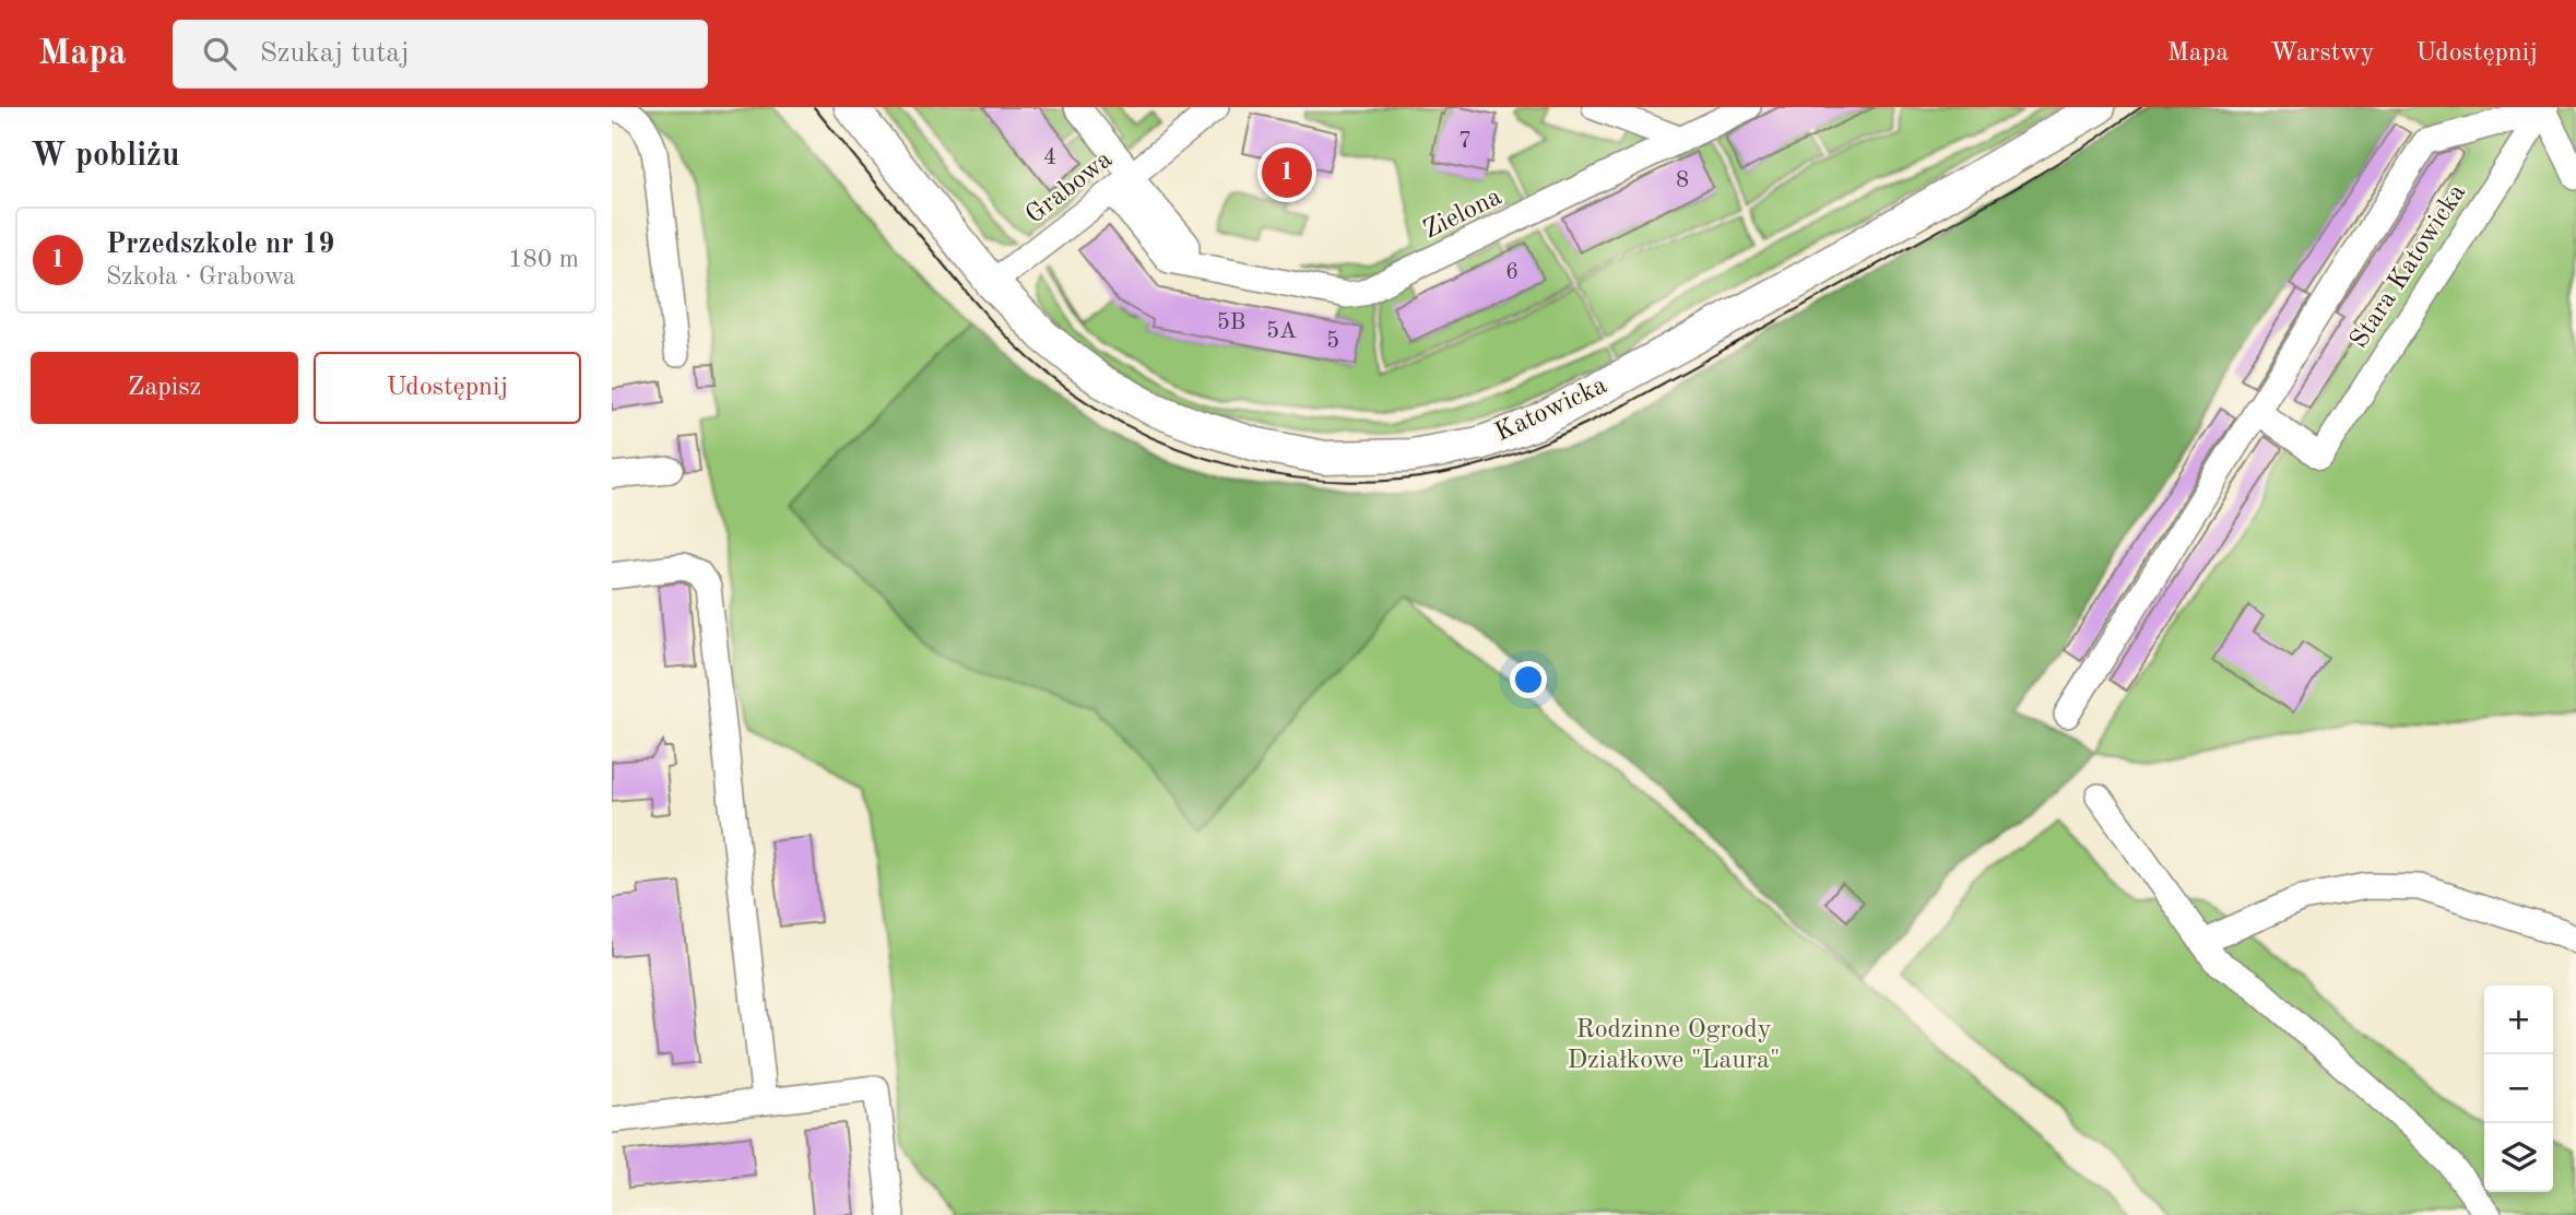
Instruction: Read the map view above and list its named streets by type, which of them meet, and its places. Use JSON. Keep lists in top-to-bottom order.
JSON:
{
  "streets": {
    "main road": ["Katowicka"],
    "street": ["Grabowa", "Zielona", "Stara Katowicka"]
  },
  "crossings": [
    ["Grabowa", "Zielona"],
    ["Grabowa", "Katowicka"]
  ],
  "parks": ["Rodzinne Ogrody Działkowe \"Laura\""],
  "house_numbers": [
    "7",
    "4",
    "8",
    "6",
    "5B",
    "5A",
    "5"
  ],
  "page": {
    "header": "Mapa",
    "search": "Szukaj tutaj",
    "nav": ["Mapa", "Warstwy", "Udostępnij"],
    "heading": "W pobliżu",
    "pins": "1",
    "list": [
      {
        "mark": "1",
        "name": "Przedszkole nr 19",
        "note": "Szkoła · Grabowa",
        "value": "180 m"
      }
    ],
    "buttons": ["Zapisz", "Udostępnij"],
    "map_buttons": ["+", "−"]
  }
}
